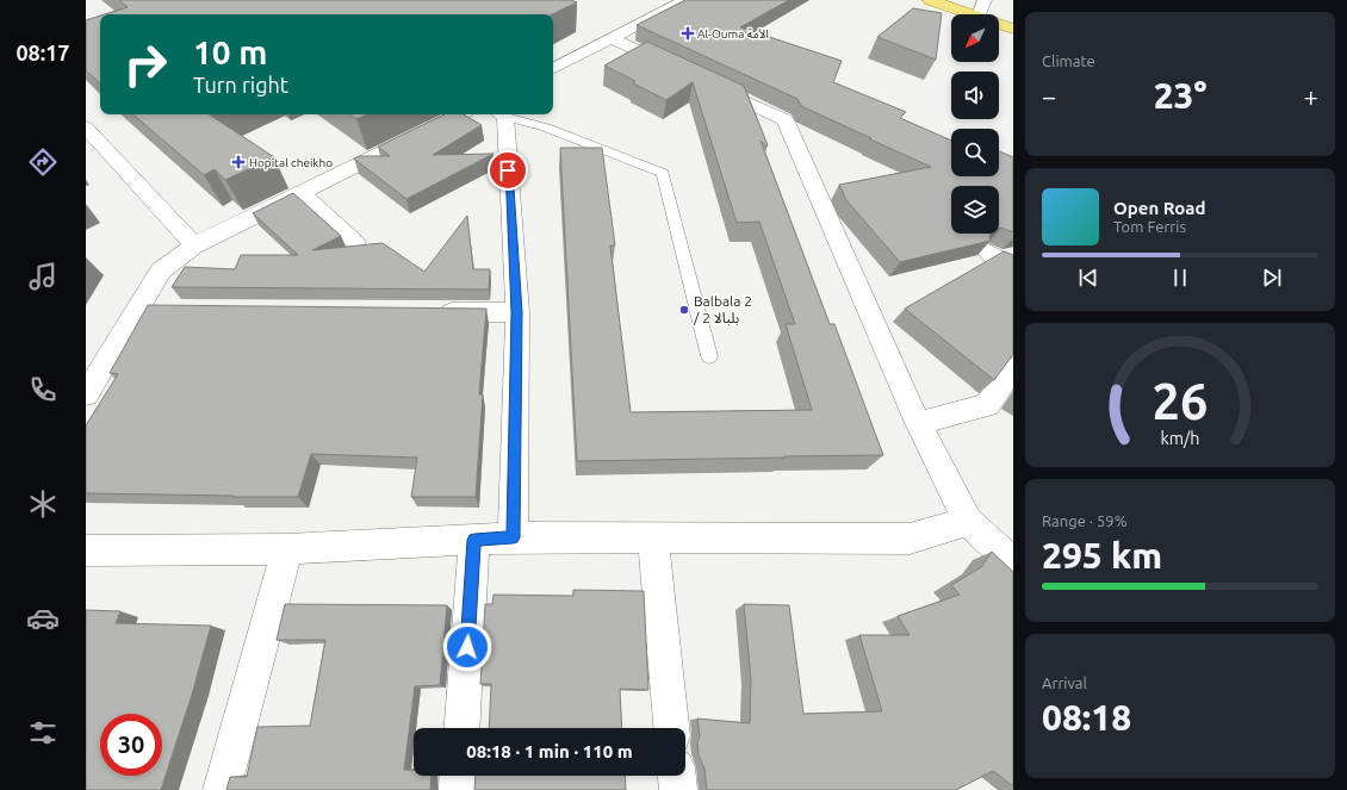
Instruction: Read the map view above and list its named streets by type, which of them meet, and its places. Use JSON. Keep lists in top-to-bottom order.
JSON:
{
  "places": {
    "health": ["Al-Ouma الأمة", "Hopital cheikho"],
    "other": ["Balbala 2 / بلبالا 2"]
  },
  "north": "bottom left",
  "page": {
    "tabs": "08:17",
    "tile": [
      "Climate",
      ["Range · 59%", "295 km"],
      ["Arrival", "08:18"]
    ],
    "turn": ["10 m", "Turn right"],
    "heat": ["−", "23°", "+"],
    "song": ["Open Road", "Tom Ferris"],
    "limit": "30",
    "trip": "08:18 · 1 min · 110 m",
    "gauge": ["26", "km/h"]
  }
}
